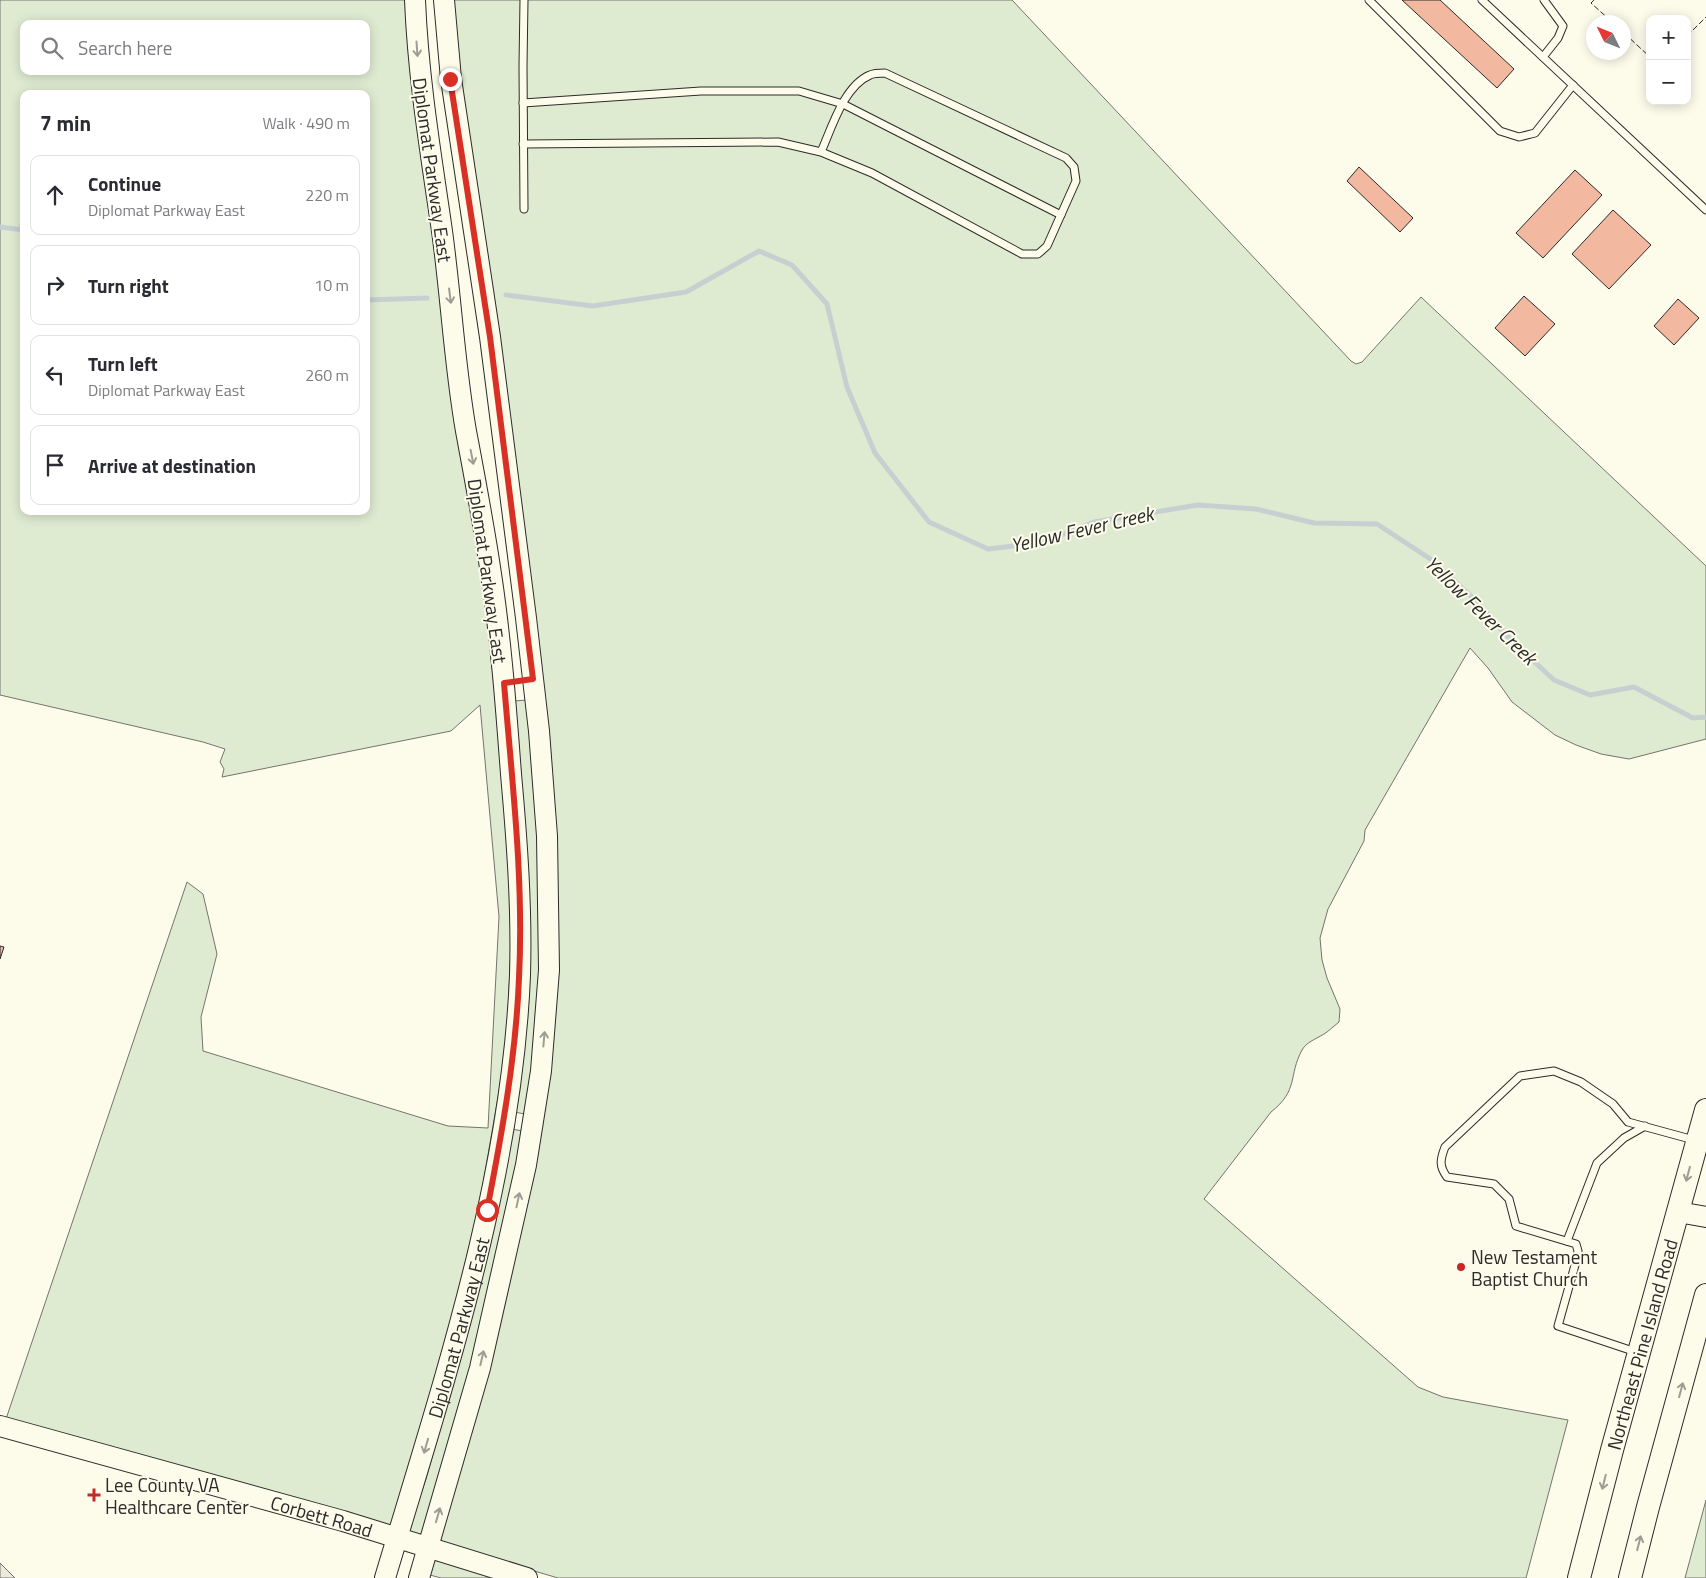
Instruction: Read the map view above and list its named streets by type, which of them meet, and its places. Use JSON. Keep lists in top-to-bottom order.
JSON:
{
  "streets": {
    "main road": ["Diplomat Parkway East", "Northeast Pine Island Road", "Corbett Road"]
  },
  "crossings": [
    ["Diplomat Parkway East", "Corbett Road"]
  ],
  "water": ["Yellow Fever Creek"],
  "places": {
    "other": ["New Testament Baptist Church"],
    "health": ["Lee County VA Healthcare Center"]
  },
  "north": "top left",
  "page": {
    "map_buttons": ["+", "−"],
    "search": "Search here",
    "heading": ["7 min", "Walk · 490 m"],
    "list": [
      ["Continue", "Diplomat Parkway East", "220 m"],
      ["Turn right", "10 m"],
      ["Turn left", "Diplomat Parkway East", "260 m"],
      "Arrive at destination"
    ]
  }
}
